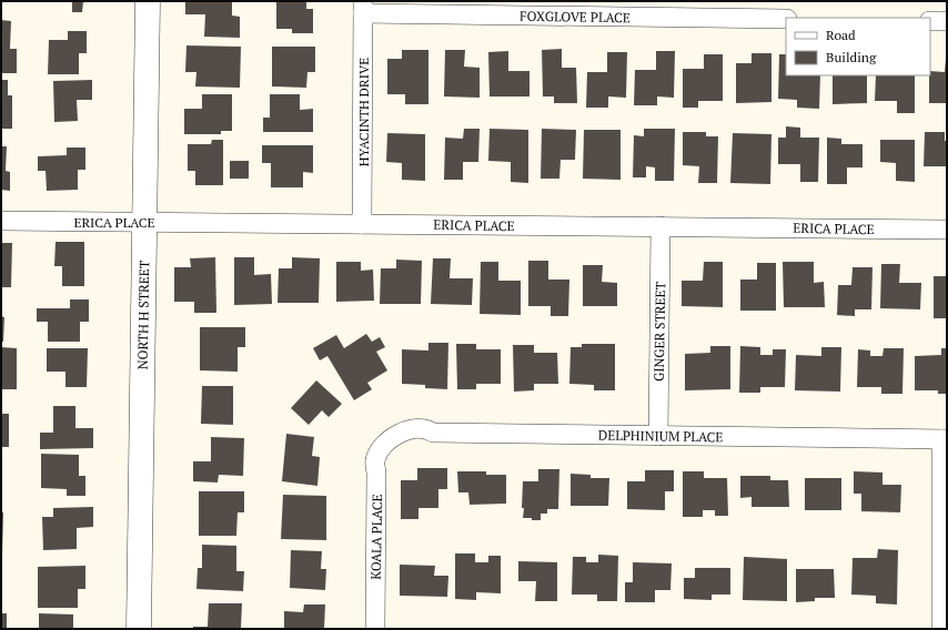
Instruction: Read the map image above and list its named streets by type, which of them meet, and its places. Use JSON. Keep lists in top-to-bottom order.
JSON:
{
  "streets": {
    "street": [
      "FOXGLOVE PLACE",
      "HYACINTH DRIVE",
      "ERICA PLACE",
      "NORTH H STREET",
      "GINGER STREET",
      "DELPHINIUM PLACE",
      "KOALA PLACE"
    ]
  },
  "crossings": [
    ["FOXGLOVE PLACE", "HYACINTH DRIVE"],
    ["HYACINTH DRIVE", "ERICA PLACE"],
    ["ERICA PLACE", "NORTH H STREET"],
    ["ERICA PLACE", "GINGER STREET"],
    ["GINGER STREET", "DELPHINIUM PLACE"],
    ["DELPHINIUM PLACE", "KOALA PLACE"]
  ],
  "legend": ["Road", "Building"]
}
